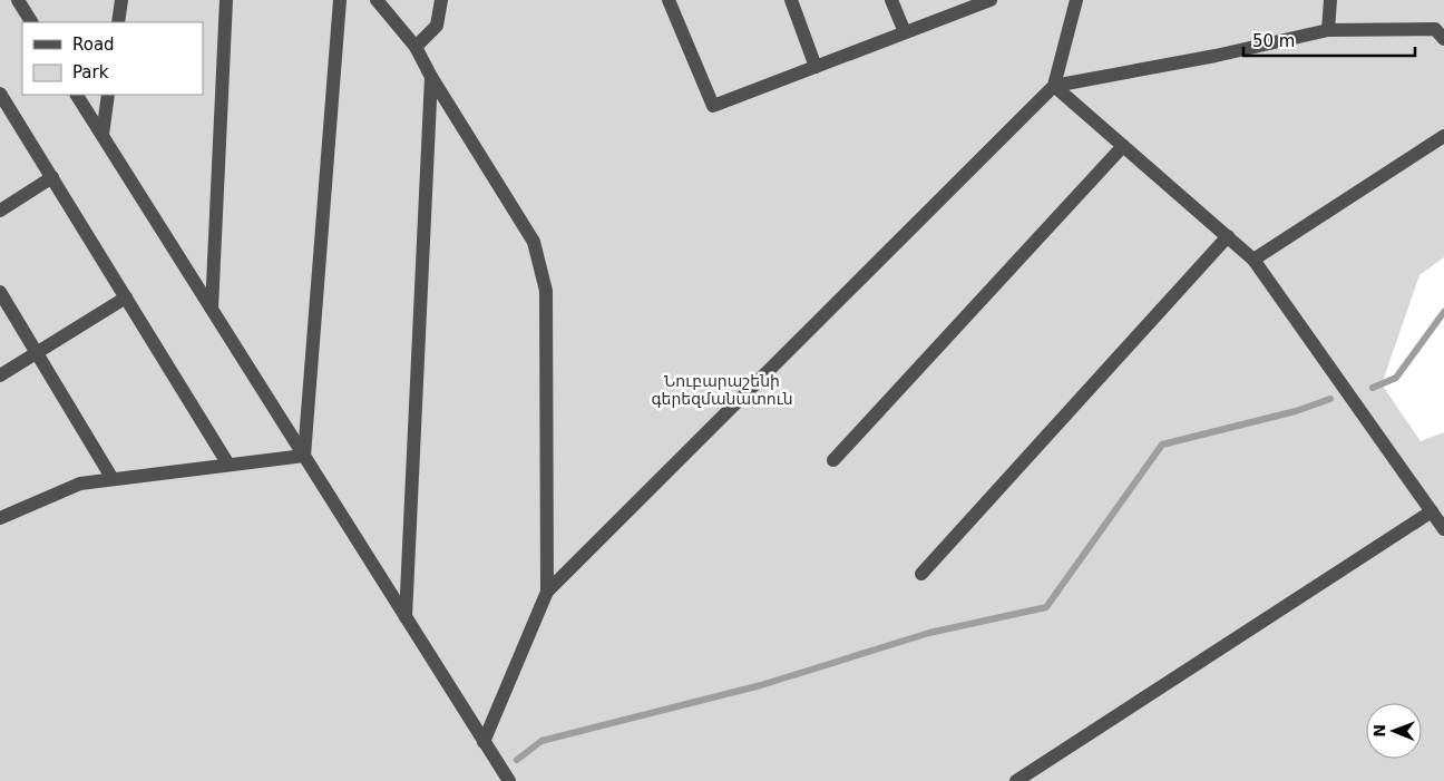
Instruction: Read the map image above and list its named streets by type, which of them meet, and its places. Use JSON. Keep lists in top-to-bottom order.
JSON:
{
  "parks": ["Նուբարաշենի գերեզմանատուն"],
  "legend": ["Road", "Park"],
  "scale_bar": "50 m",
  "north": "left"
}
